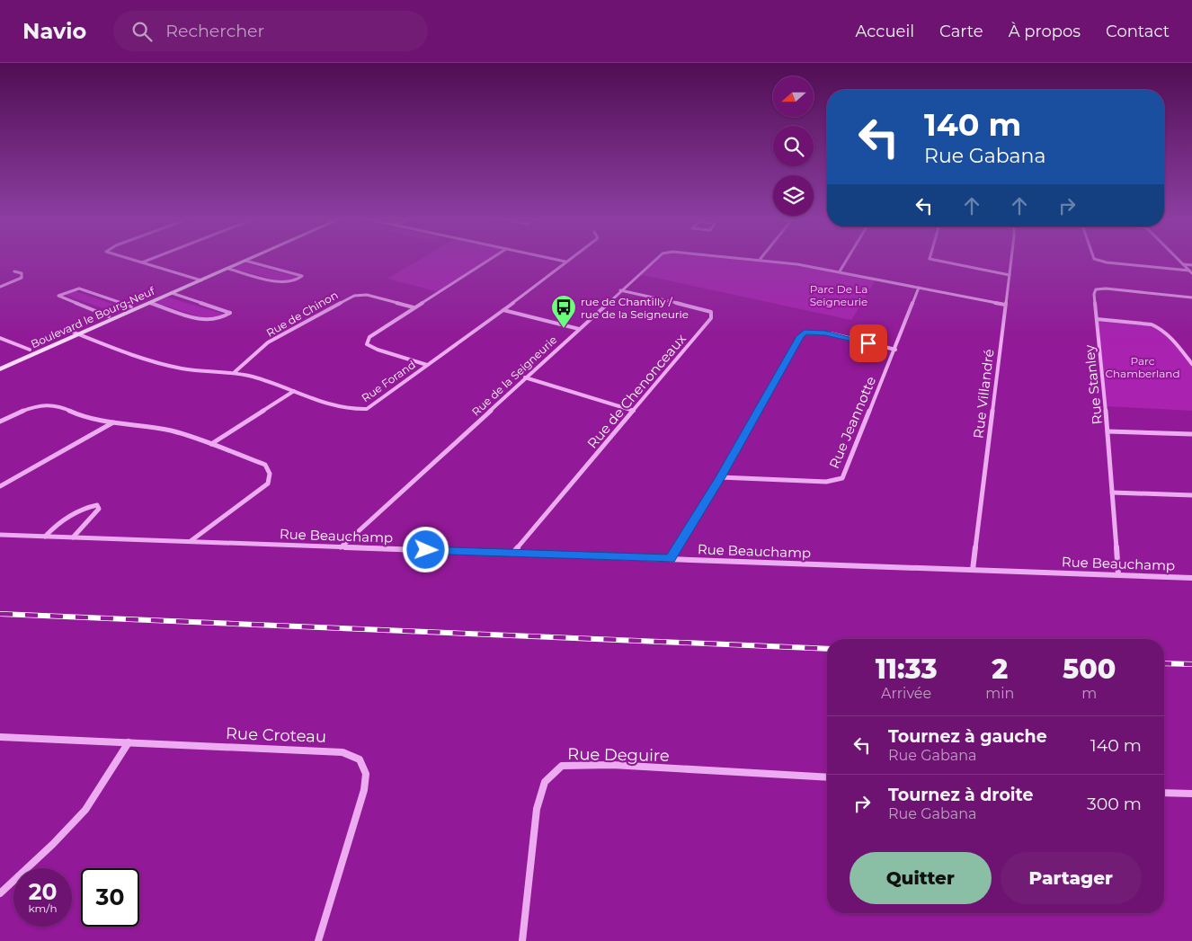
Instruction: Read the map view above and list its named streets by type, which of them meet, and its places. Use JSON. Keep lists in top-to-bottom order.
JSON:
{
  "streets": {
    "street": [
      "Rue de Chinon",
      "Boulevard le Bourg-Neuf",
      "Rue de la Seigneurie",
      "Rue Forand",
      "Rue Stanley",
      "Rue de Chenonceaux",
      "Rue Villandré",
      "Rue Jeannotte",
      "Rue Beauchamp",
      "Rue Croteau",
      "Rue Deguire"
    ]
  },
  "crossings": [
    ["Rue de Chinon", "Rue Forand"],
    ["Boulevard le Bourg-Neuf", "Rue Forand"],
    ["Rue de la Seigneurie", "Rue de Chenonceaux"],
    ["Rue de la Seigneurie", "Rue Villandré"],
    ["Rue de la Seigneurie", "Rue Jeannotte"],
    ["Rue de la Seigneurie", "Rue Beauchamp"],
    ["Rue Stanley", "Rue Beauchamp"],
    ["Rue de Chenonceaux", "Rue Beauchamp"],
    ["Rue Villandré", "Rue Beauchamp"]
  ],
  "parks": ["Parc De La Seigneurie", "Parc Chamberland"],
  "places": {
    "bus stop": ["rue de Chantilly / rue de la Seigneurie"]
  },
  "north": "left",
  "page": {
    "header": "Navio",
    "search": "Rechercher",
    "nav": [
      "Accueil",
      "Carte",
      "À propos",
      "Contact"
    ],
    "turn": ["140 m", "Rue Gabana"],
    "eta": [
      "11:33",
      "Arrivée",
      "2",
      "min",
      "500",
      "m"
    ],
    "list": [
      {
        "name": "Tournez à gauche",
        "note": "Rue Gabana",
        "value": "140 m"
      },
      {
        "name": "Tournez à droite",
        "note": "Rue Gabana",
        "value": "300 m"
      }
    ],
    "buttons": ["Quitter", "Partager"],
    "speed": "20 km/h",
    "limit": "30"
  }
}
